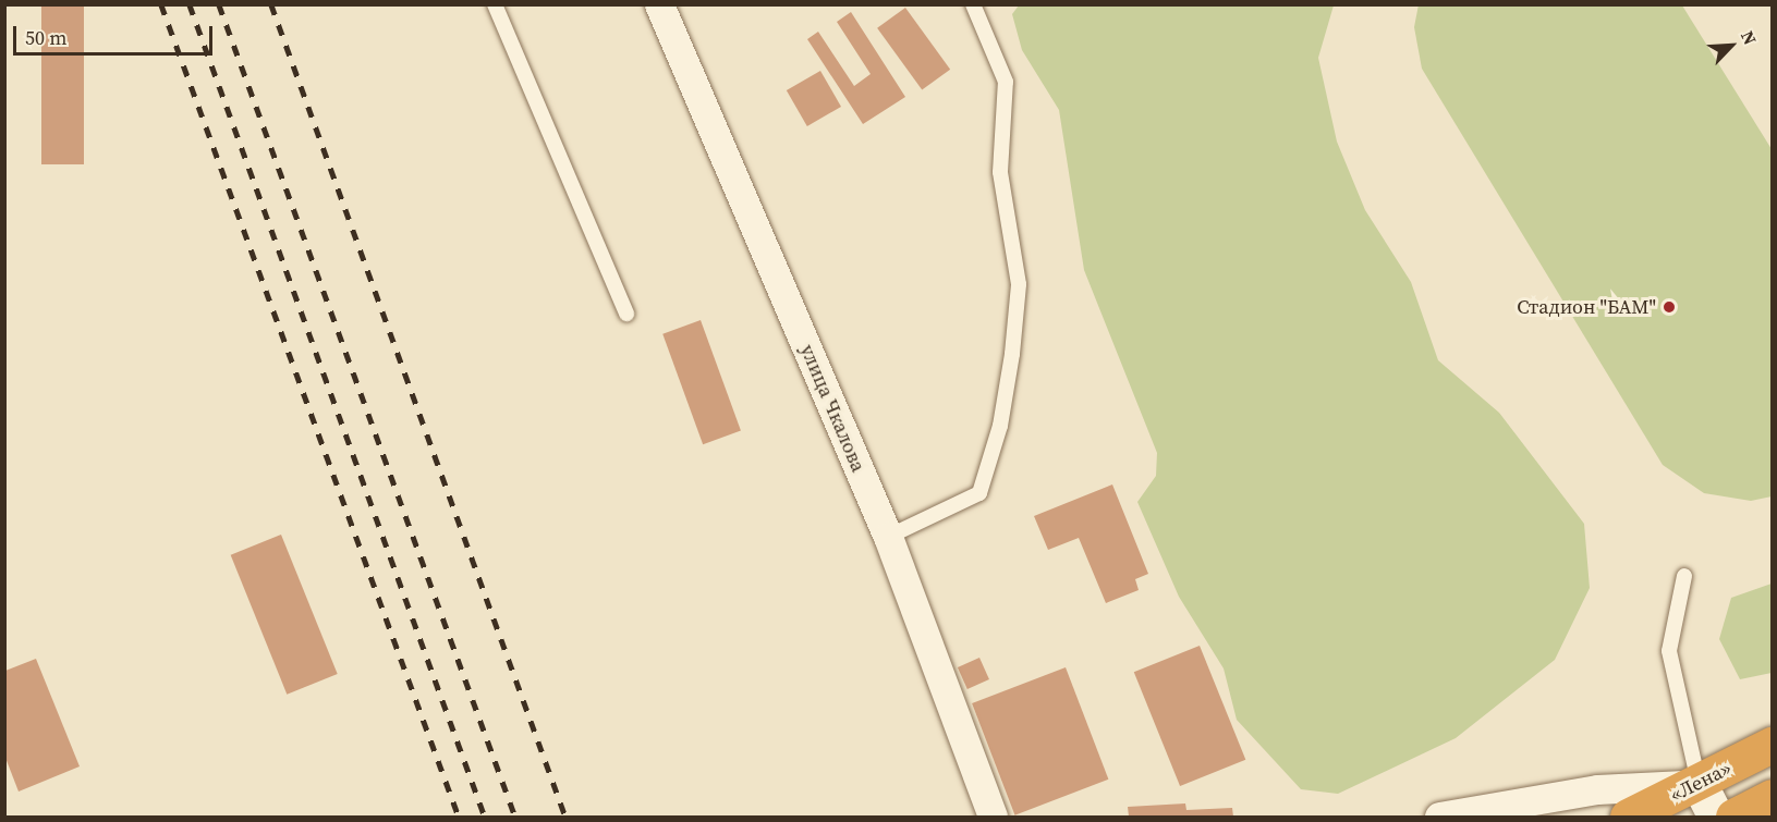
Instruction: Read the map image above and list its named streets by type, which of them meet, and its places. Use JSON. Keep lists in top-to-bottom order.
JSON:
{
  "streets": {
    "highway": ["«Лена»"],
    "street": ["улица Чкалова"]
  },
  "places": ["Стадион \"БАМ\""],
  "scale_bar": "50 m",
  "north": "top right"
}
